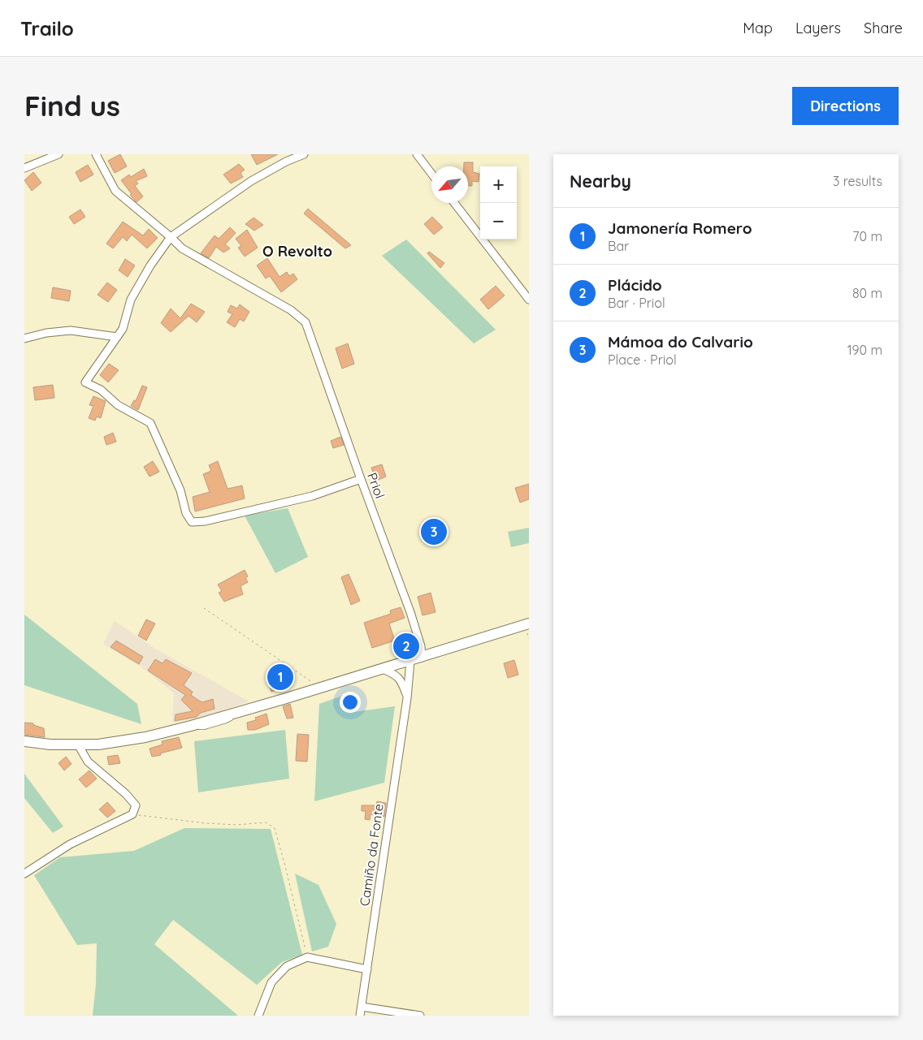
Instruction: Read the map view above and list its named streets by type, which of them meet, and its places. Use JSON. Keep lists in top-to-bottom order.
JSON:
{
  "streets": {
    "street": ["Priol", "Camiño da Fonte"]
  },
  "districts": ["O Revolto"],
  "north": "bottom left",
  "page": {
    "header": "Trailo",
    "nav": ["Map", "Layers", "Share"],
    "buttons": "Directions",
    "title": "Find us",
    "heading": ["Nearby", "3 results"],
    "map_buttons": ["+", "−"],
    "list": [
      {
        "mark": "1",
        "name": "Jamonería Romero",
        "note": "Bar",
        "value": "70 m"
      },
      {
        "mark": "2",
        "name": "Plácido",
        "note": "Bar · Priol",
        "value": "80 m"
      },
      {
        "mark": "3",
        "name": "Mámoa do Calvario",
        "note": "Place · Priol",
        "value": "190 m"
      }
    ],
    "pins": ["3", "2", "1"]
  }
}
